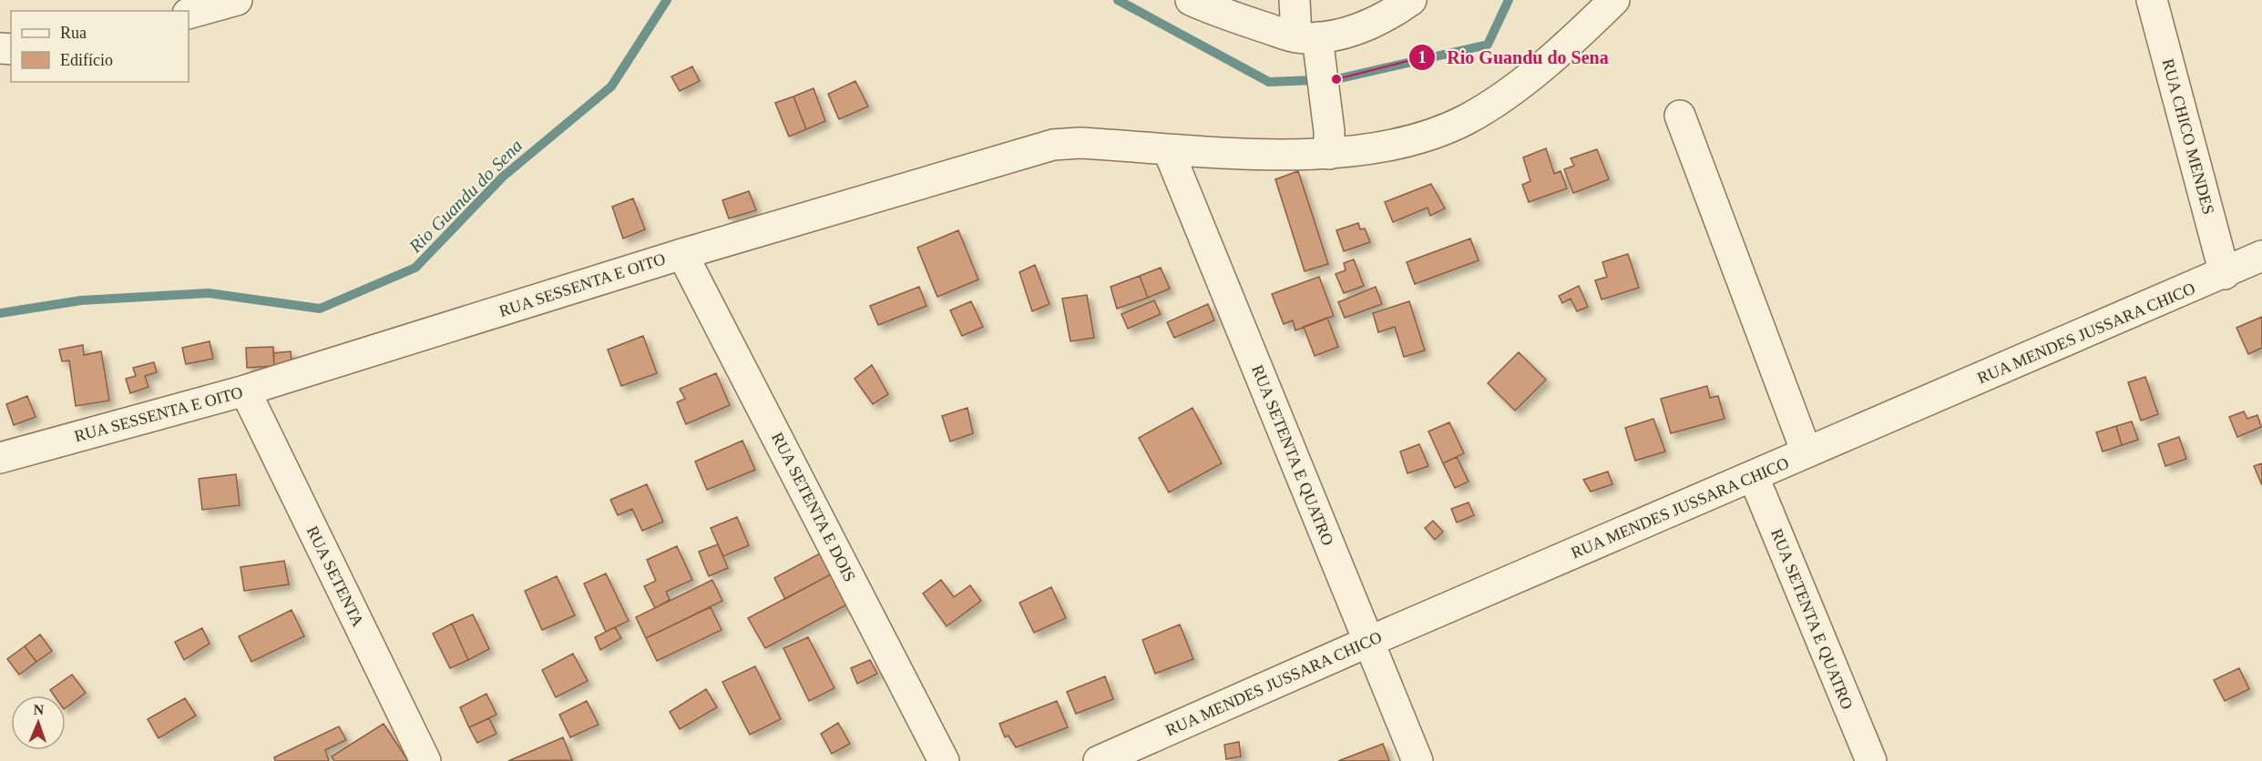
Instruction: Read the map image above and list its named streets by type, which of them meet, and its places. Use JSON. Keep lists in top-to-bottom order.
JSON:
{
  "streets": {
    "street": [
      "RUA CHICO MENDES",
      "RUA SESSENTA E OITO",
      "RUA MENDES JUSSARA CHICO",
      "RUA SETENTA E QUATRO",
      "RUA SETENTA E DOIS",
      "RUA SETENTA"
    ]
  },
  "crossings": [
    ["RUA CHICO MENDES", "RUA MENDES JUSSARA CHICO"],
    ["RUA SESSENTA E OITO", "RUA SETENTA E QUATRO"],
    ["RUA SESSENTA E OITO", "RUA SETENTA E DOIS"],
    ["RUA SESSENTA E OITO", "RUA SETENTA"],
    ["RUA MENDES JUSSARA CHICO", "RUA SETENTA E QUATRO"]
  ],
  "water": ["Rio Guandu do Sena"],
  "places": ["Rio Guandu do Sena"],
  "legend": ["Rua", "Edifício"],
  "north": "top"
}
